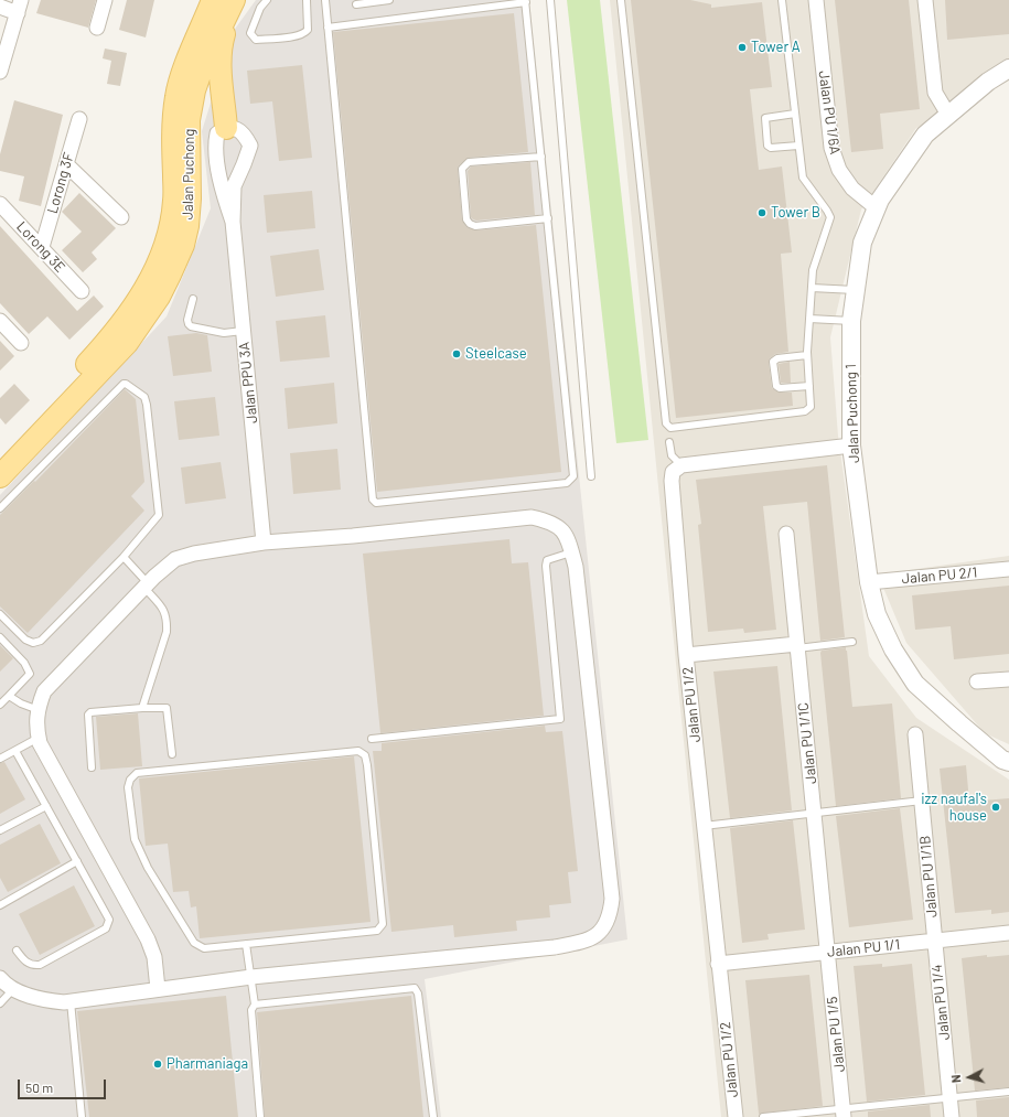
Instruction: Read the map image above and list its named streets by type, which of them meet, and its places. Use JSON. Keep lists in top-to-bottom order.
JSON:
{
  "streets": {
    "main road": ["Jalan Puchong"],
    "street": [
      "Jalan PU 1/6A",
      "Lorong 3F",
      "Lorong 3E",
      "Jalan PPU 3A",
      "Jalan Puchong 1",
      "Jalan PU 2/1",
      "Jalan PU 1/2",
      "Jalan PU 1/1C",
      "Jalan PU 1/1B",
      "Jalan PU 1/1",
      "Jalan PU 1/4",
      "Jalan PU 1/5"
    ]
  },
  "crossings": [
    ["Jalan PU 1/6A", "Jalan Puchong 1"],
    ["Lorong 3F", "Lorong 3E"],
    ["Jalan Puchong 1", "Jalan PU 2/1"],
    ["Jalan PU 1/2", "Jalan PU 1/1"],
    ["Jalan PU 1/1C", "Jalan PU 1/1"],
    ["Jalan PU 1/1C", "Jalan PU 1/5"],
    ["Jalan PU 1/1B", "Jalan PU 1/1"],
    ["Jalan PU 1/1B", "Jalan PU 1/4"],
    ["Jalan PU 1/1", "Jalan PU 1/4"],
    ["Jalan PU 1/1", "Jalan PU 1/5"]
  ],
  "places": [
    "Tower A",
    "Tower B",
    "Steelcase",
    "izz naufal's house",
    "Pharmaniaga"
  ],
  "scale_bar": "50 m",
  "north": "left"
}
